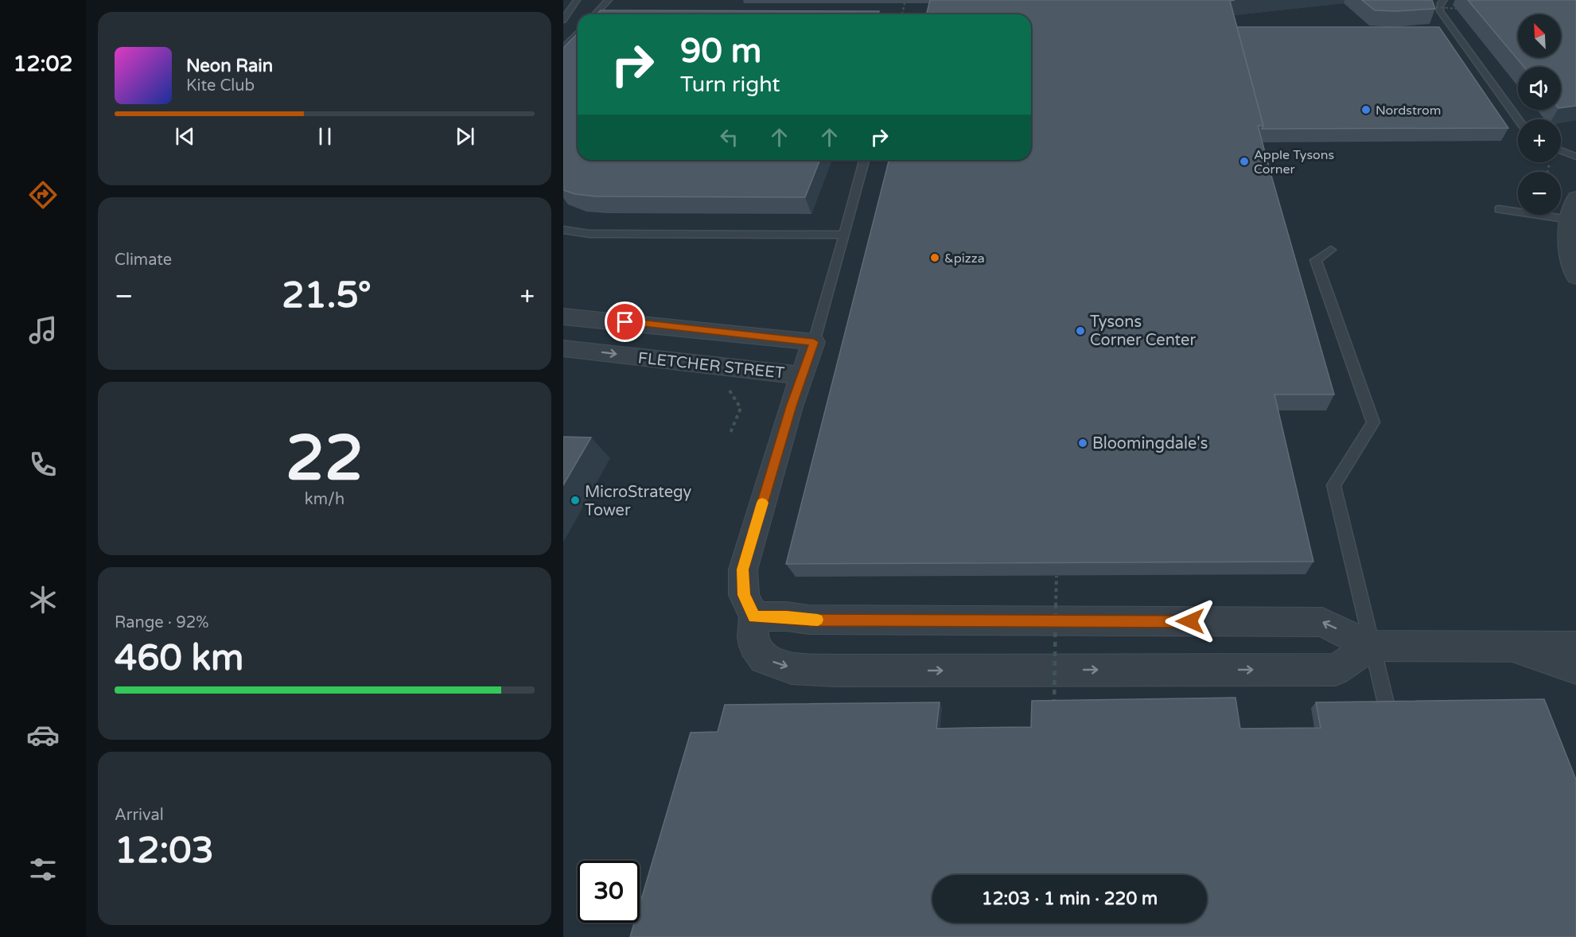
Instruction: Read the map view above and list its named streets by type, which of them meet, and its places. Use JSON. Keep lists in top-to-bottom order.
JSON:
{
  "streets": {
    "street": ["FLETCHER STREET"]
  },
  "places": [
    "Nordstrom",
    "Apple Tysons Corner",
    "&pizza",
    "Tysons Corner Center",
    "Bloomingdale's",
    "MicroStrategy Tower"
  ],
  "north": "top left",
  "page": {
    "tabs": "12:02",
    "map_buttons": ["+", "−"],
    "turn": ["90 m", "Turn right"],
    "song": ["Neon Rain", "Kite Club"],
    "tile": [
      "Climate",
      ["22", "km/h"],
      ["Range · 92%", "460 km"],
      ["Arrival", "12:03"]
    ],
    "heat": ["−", "21.5°", "+"],
    "limit": "30",
    "trip": "12:03 · 1 min · 220 m"
  }
}
